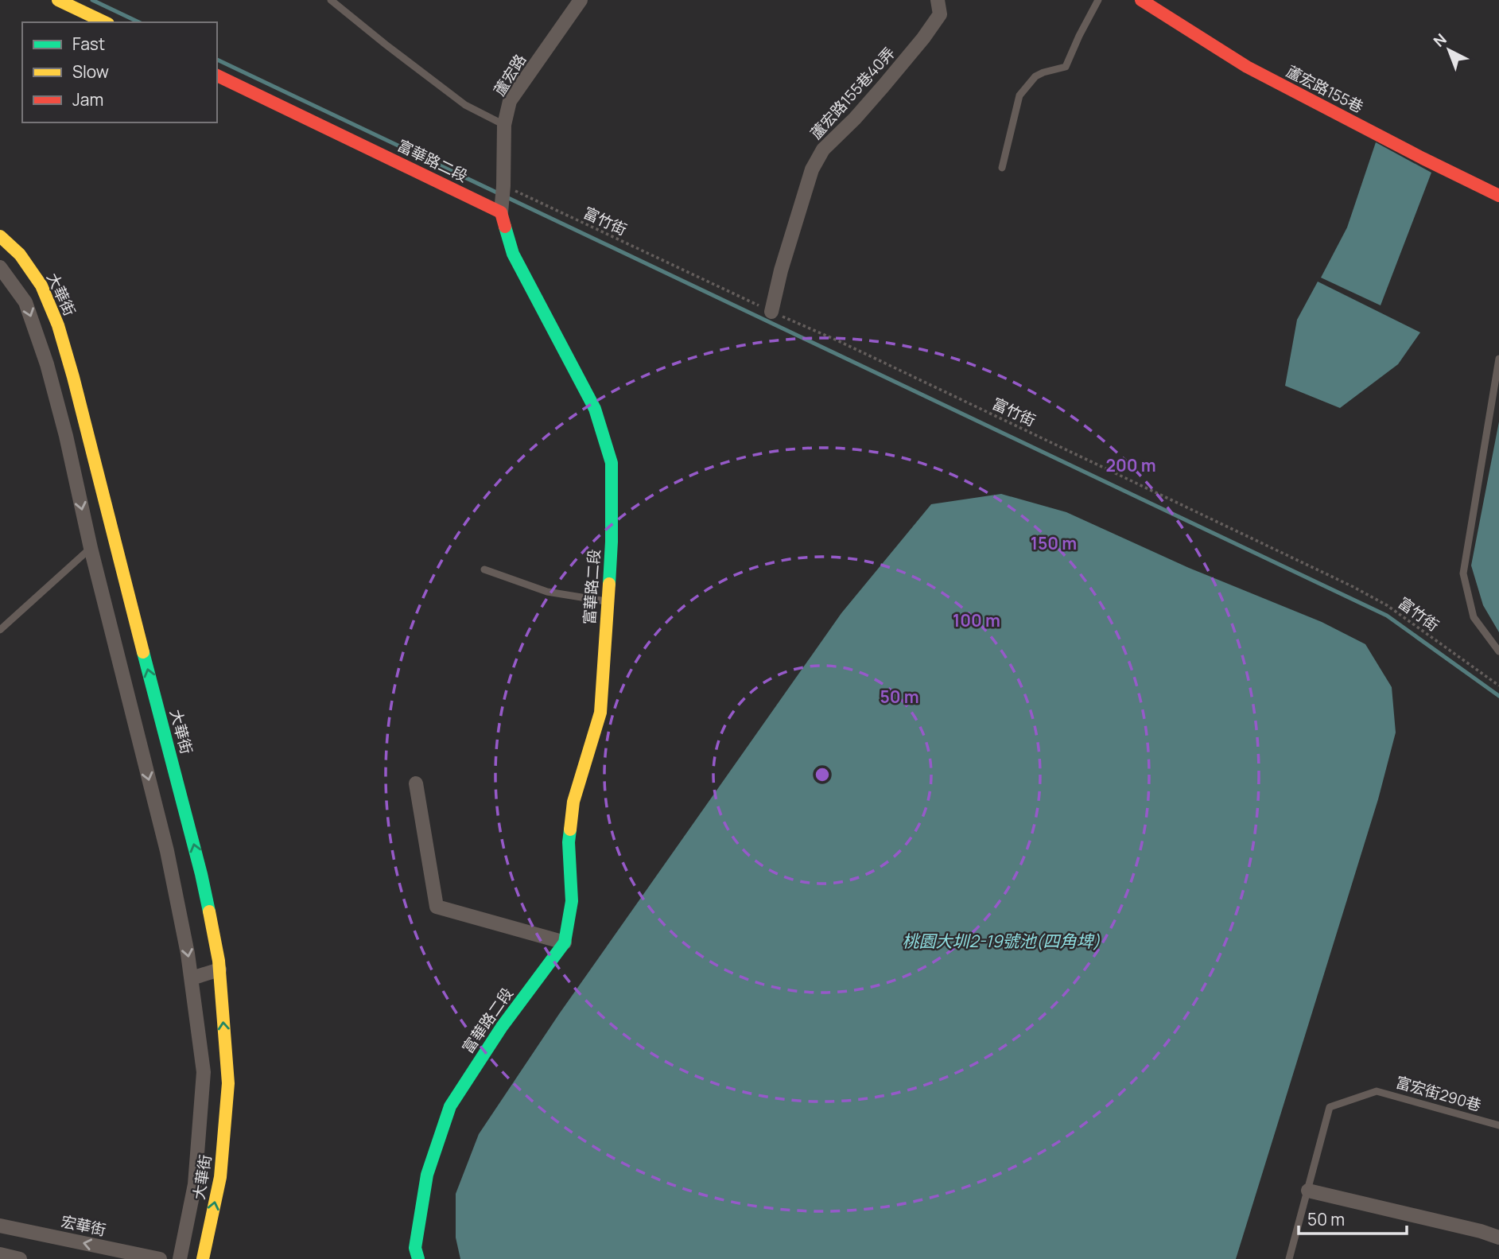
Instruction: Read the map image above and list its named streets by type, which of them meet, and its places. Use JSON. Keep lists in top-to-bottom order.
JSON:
{
  "streets": {
    "street": [
      "蘆宏路",
      "蘆宏路155巷",
      "蘆宏路155巷40弄",
      "富華路二段",
      "大華街",
      "宏華街"
    ],
    "lane": ["富宏街290巷"],
    "path": ["富竹街"]
  },
  "crossings": [
    ["蘆宏路", "富華路二段"],
    ["蘆宏路", "富竹街"],
    ["蘆宏路155巷40弄", "富竹街"],
    ["富華路二段", "富竹街"]
  ],
  "one_way": ["宏華街"],
  "water": ["桃園大圳2-19號池(四角埤)"],
  "legend": ["Fast", "Slow", "Jam"],
  "scale_bar": "50 m",
  "north": "top left",
  "rings": [
    "200 m",
    "150 m",
    "100 m",
    "50 m"
  ]
}
